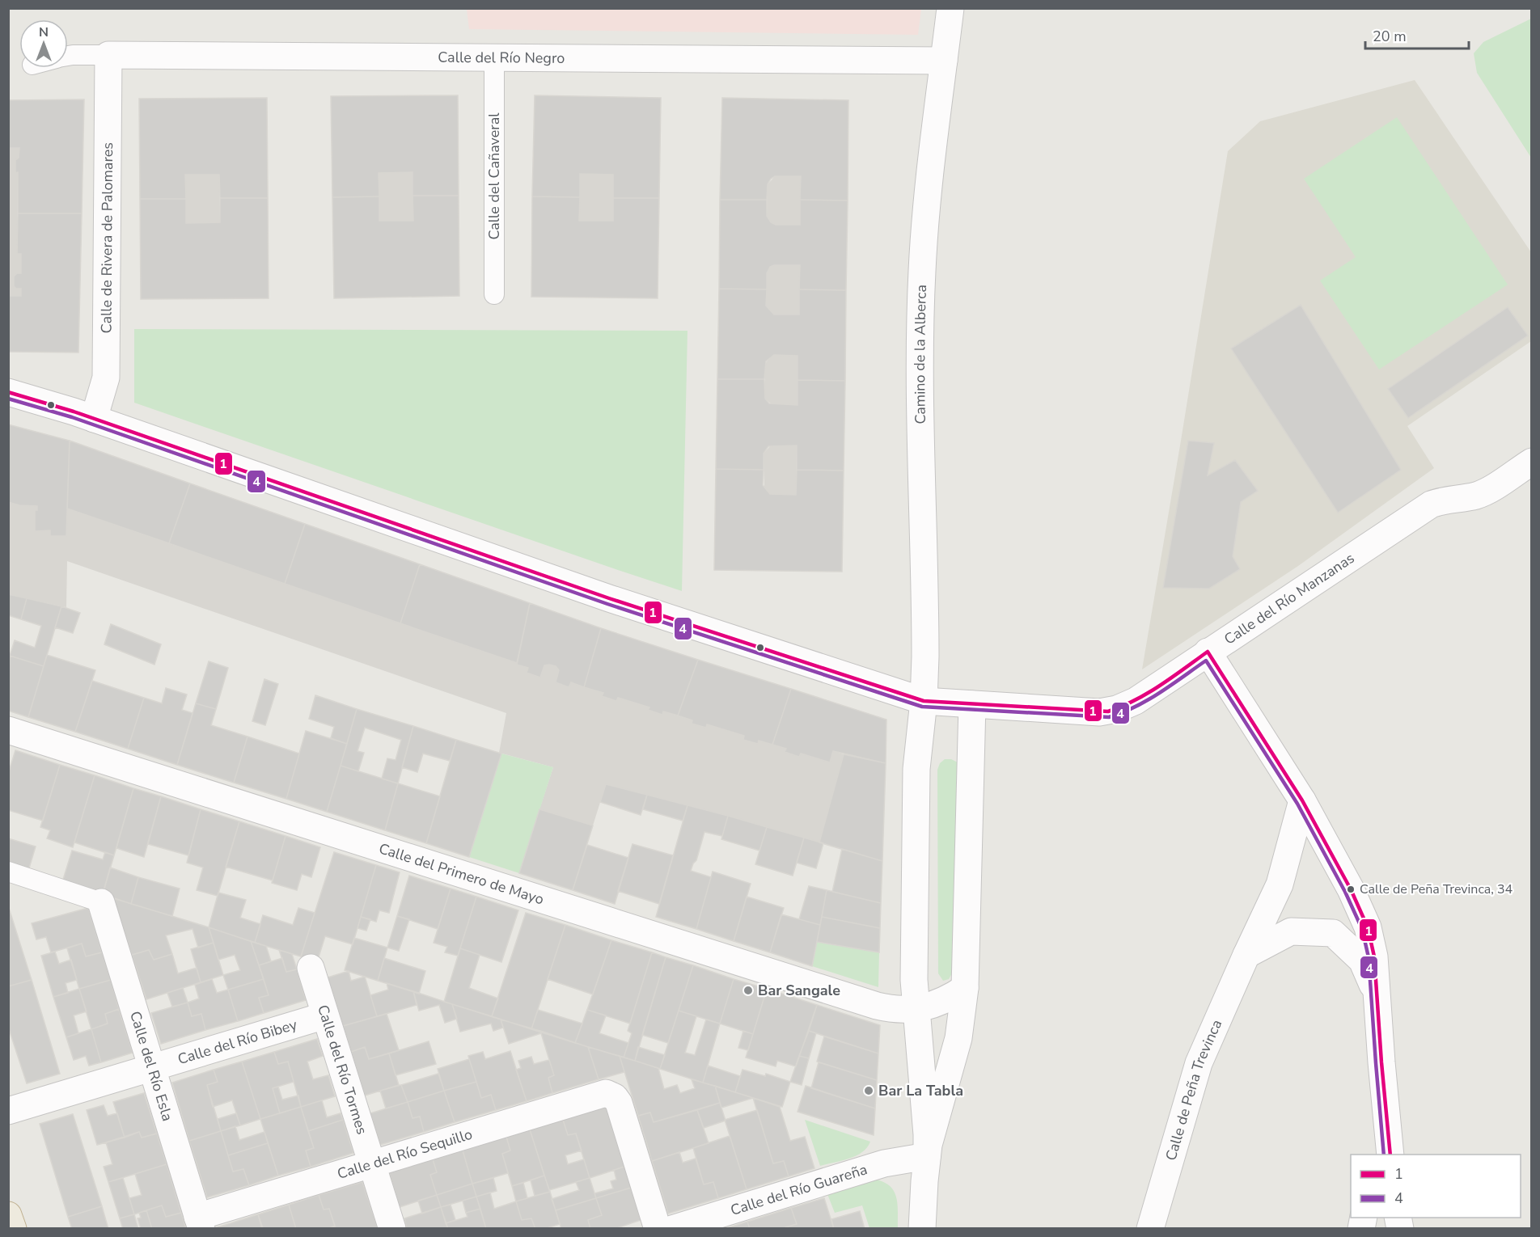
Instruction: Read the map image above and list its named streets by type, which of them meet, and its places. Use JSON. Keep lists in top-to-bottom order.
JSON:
{
  "streets": {
    "street": [
      "Calle del Río Negro",
      "Calle de Rivera de Palomares",
      "Camino de la Alberca",
      "Calle del Río Manzanas",
      "Calle del Primero de Mayo",
      "Calle del Río Bibey",
      "Calle del Río Esla",
      "Calle del Río Tormes",
      "Calle de Peña Trevinca",
      "Calle del Río Sequillo",
      "Calle del Río Guareña"
    ],
    "lane": ["Calle del Cañaveral"]
  },
  "crossings": [
    ["Calle del Río Negro", "Calle del Cañaveral"],
    ["Calle del Río Negro", "Calle de Rivera de Palomares"],
    ["Calle del Río Negro", "Camino de la Alberca"],
    ["Camino de la Alberca", "Calle del Río Manzanas"],
    ["Camino de la Alberca", "Calle del Primero de Mayo"],
    ["Camino de la Alberca", "Calle del Río Guareña"],
    ["Calle del Río Bibey", "Calle del Río Esla"],
    ["Calle del Río Bibey", "Calle del Río Tormes"],
    ["Calle del Río Esla", "Calle del Río Sequillo"],
    ["Calle del Río Tormes", "Calle del Río Sequillo"]
  ],
  "places": ["Calle de Peña Trevinca, 34", "Bar Sangale", "Bar La Tabla"],
  "lines": ["transit line 1", "transit line 4"],
  "legend": ["1", "4"],
  "scale_bar": "20 m",
  "north": "top"
}
